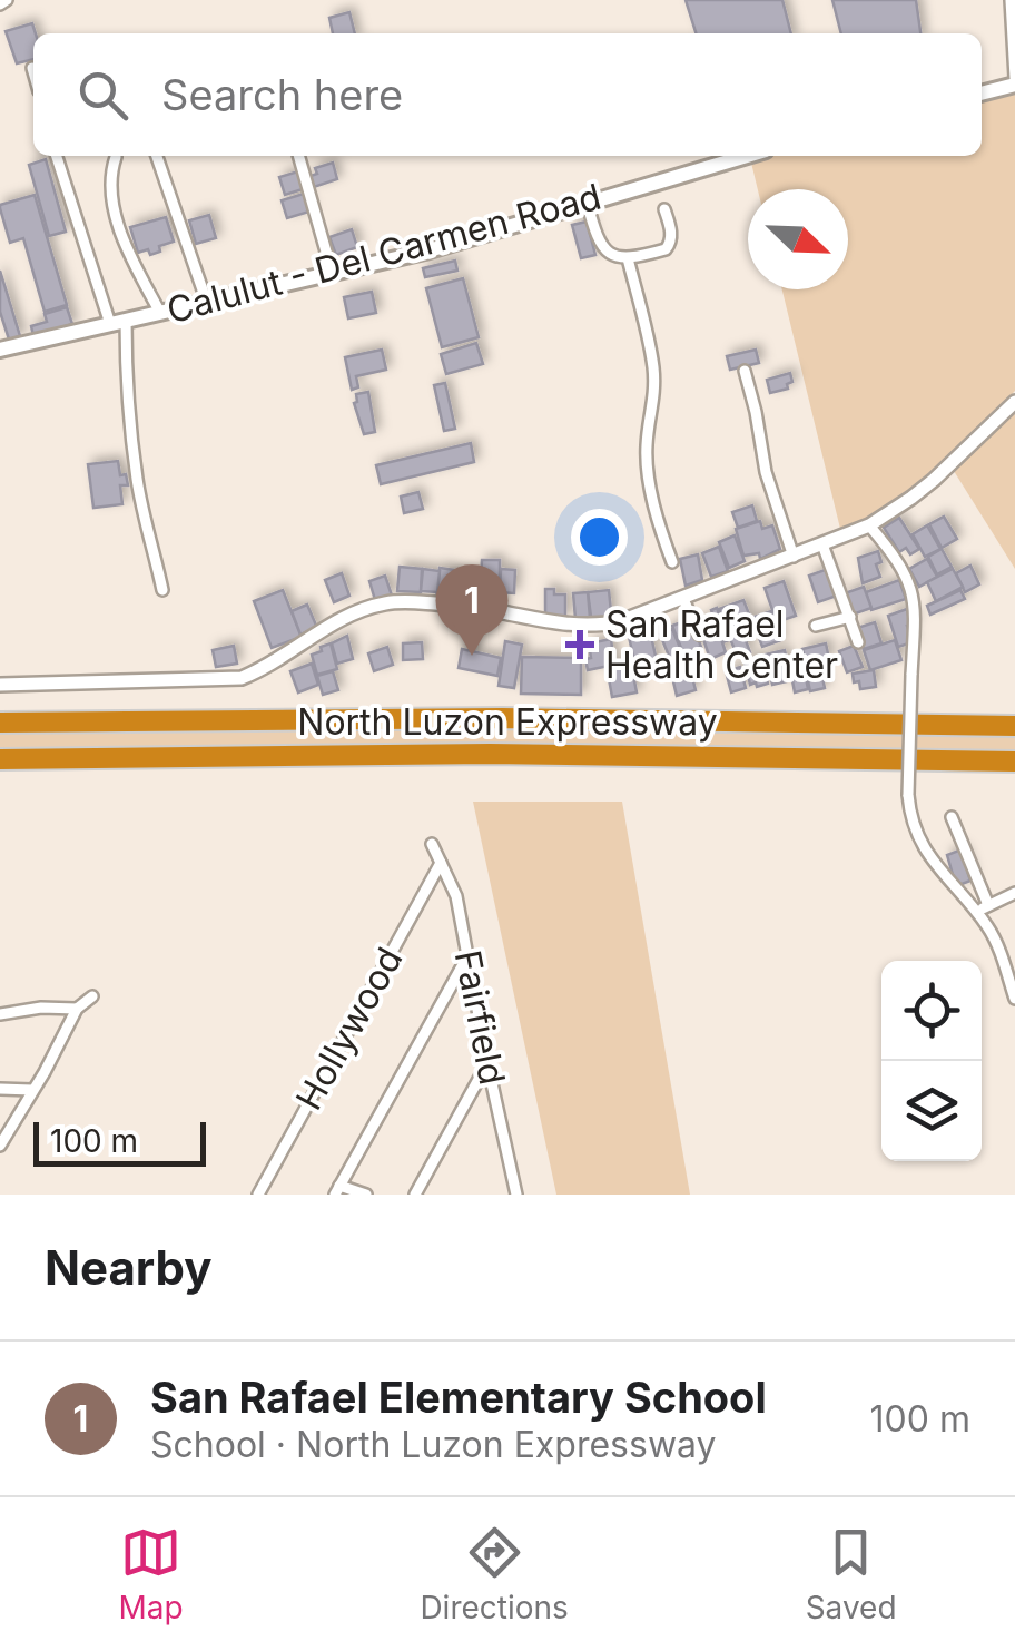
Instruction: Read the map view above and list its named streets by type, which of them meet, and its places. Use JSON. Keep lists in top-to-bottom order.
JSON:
{
  "streets": {
    "highway": ["North Luzon Expressway"],
    "main road": ["Calulut - Del Carmen Road"],
    "street": ["Fairfield", "Hollywood"]
  },
  "crossings": [
    ["Fairfield", "Hollywood"]
  ],
  "places": {
    "health": ["San Rafael Health Center"]
  },
  "scale_bar": "100 m",
  "north": "bottom right",
  "page": {
    "search": "Search here",
    "pins": "1",
    "scale": "100 m",
    "heading": "Nearby",
    "list": [
      {
        "mark": "1",
        "name": "San Rafael Elementary School",
        "note": "School · North Luzon Expressway",
        "value": "100 m"
      }
    ],
    "nav": ["Map", "Directions", "Saved"]
  }
}
